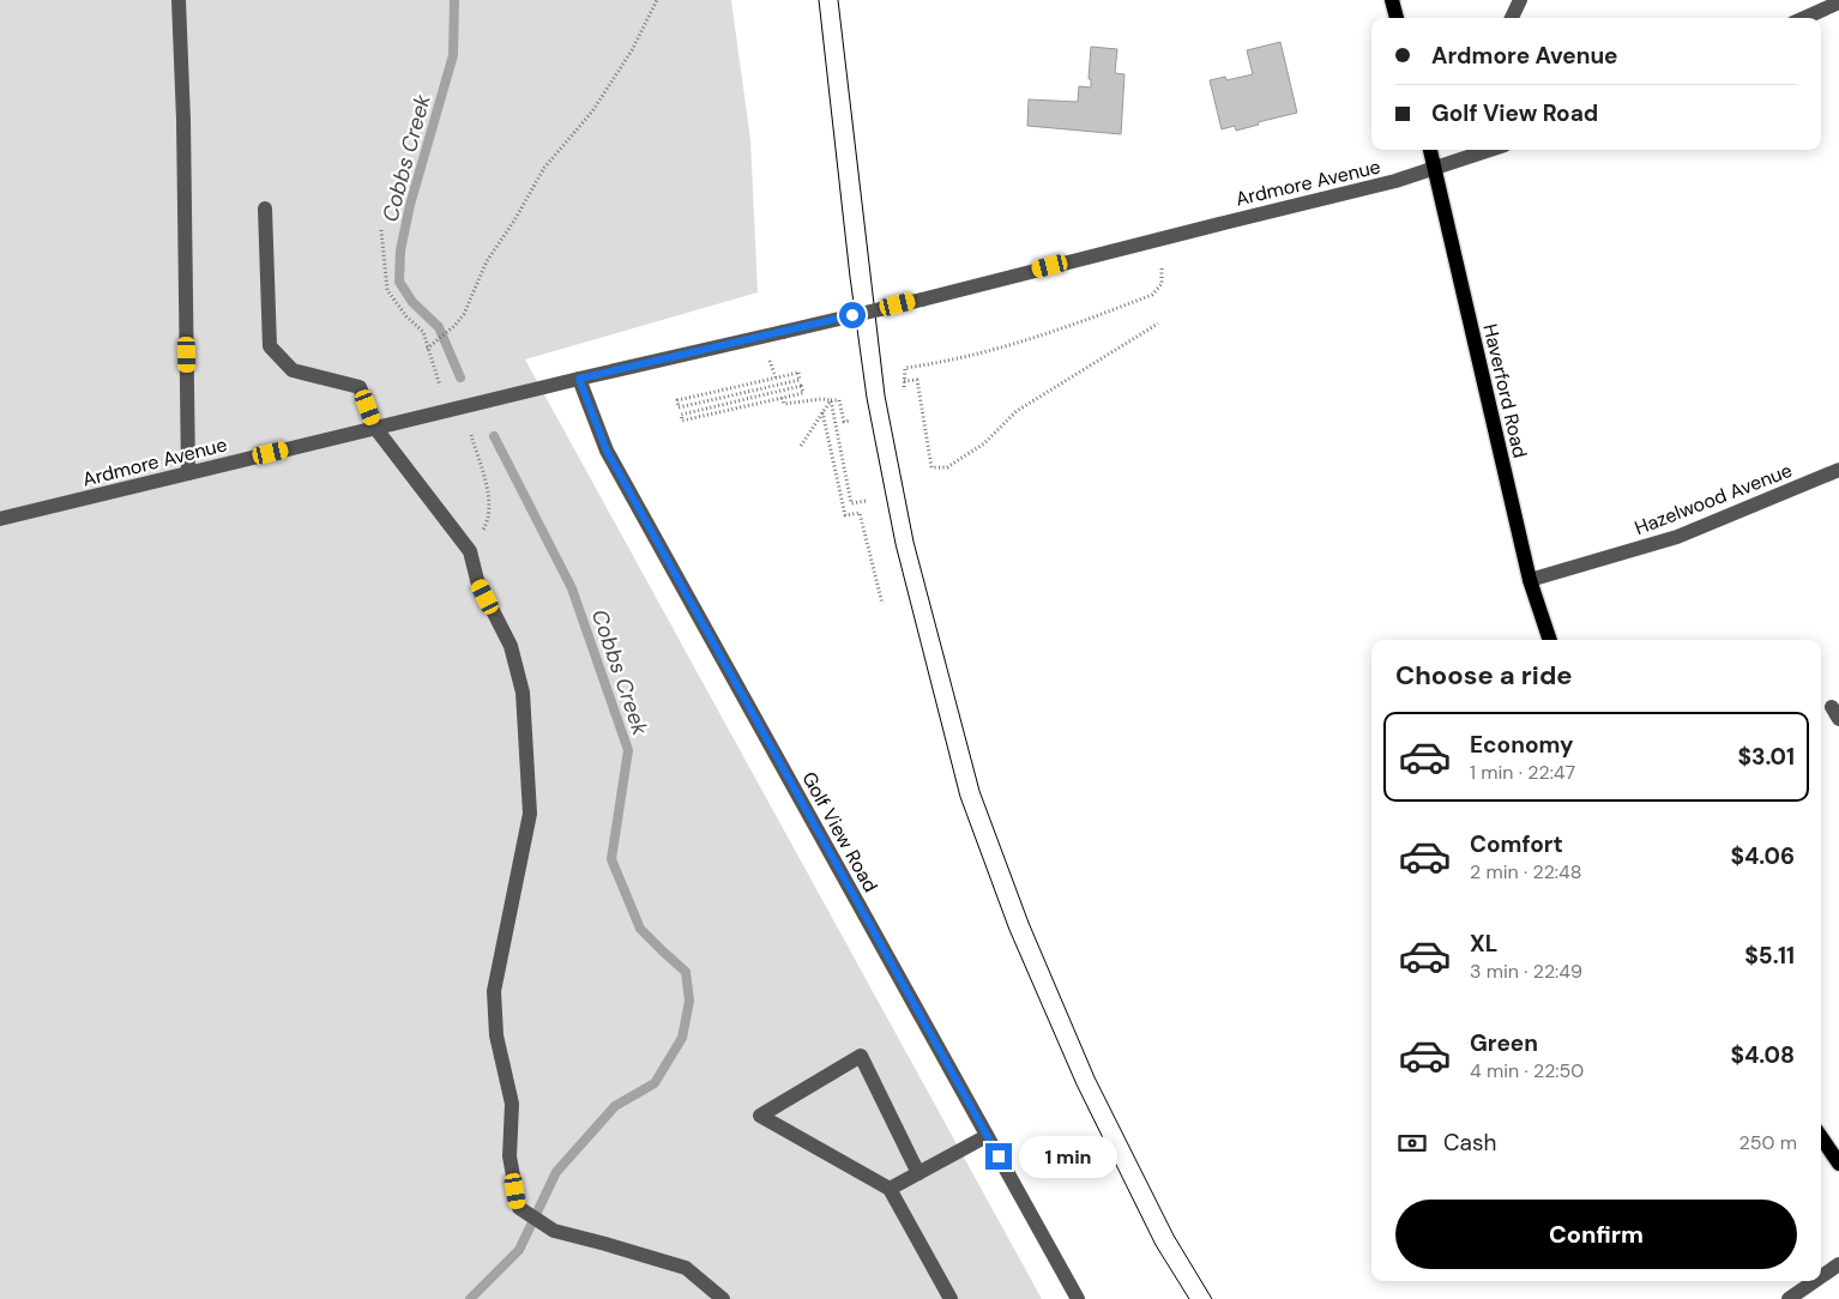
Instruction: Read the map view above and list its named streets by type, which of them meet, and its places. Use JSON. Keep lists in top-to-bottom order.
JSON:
{
  "streets": {
    "main road": ["Haverford Road"],
    "street": ["Ardmore Avenue", "Hazelwood Avenue", "Golf View Road"]
  },
  "crossings": [
    ["Ardmore Avenue", "Haverford Road"],
    ["Ardmore Avenue", "Golf View Road"],
    ["Haverford Road", "Hazelwood Avenue"]
  ],
  "water": ["Cobbs Creek"],
  "page": {
    "banner": ["Ardmore Avenue", "Golf View Road"],
    "heading": "Choose a ride",
    "list": [
      {
        "name": "Economy",
        "note": "1 min · 22:47",
        "value": "$3.01"
      },
      {
        "name": "Comfort",
        "note": "2 min · 22:48",
        "value": "$4.06"
      },
      {
        "name": "XL",
        "note": "3 min · 22:49",
        "value": "$5.11"
      },
      {
        "name": "Green",
        "note": "4 min · 22:50",
        "value": "$4.08"
      }
    ],
    "pay": ["Cash", "250 m"],
    "bubble": "1 min",
    "buttons": "Confirm"
  }
}
